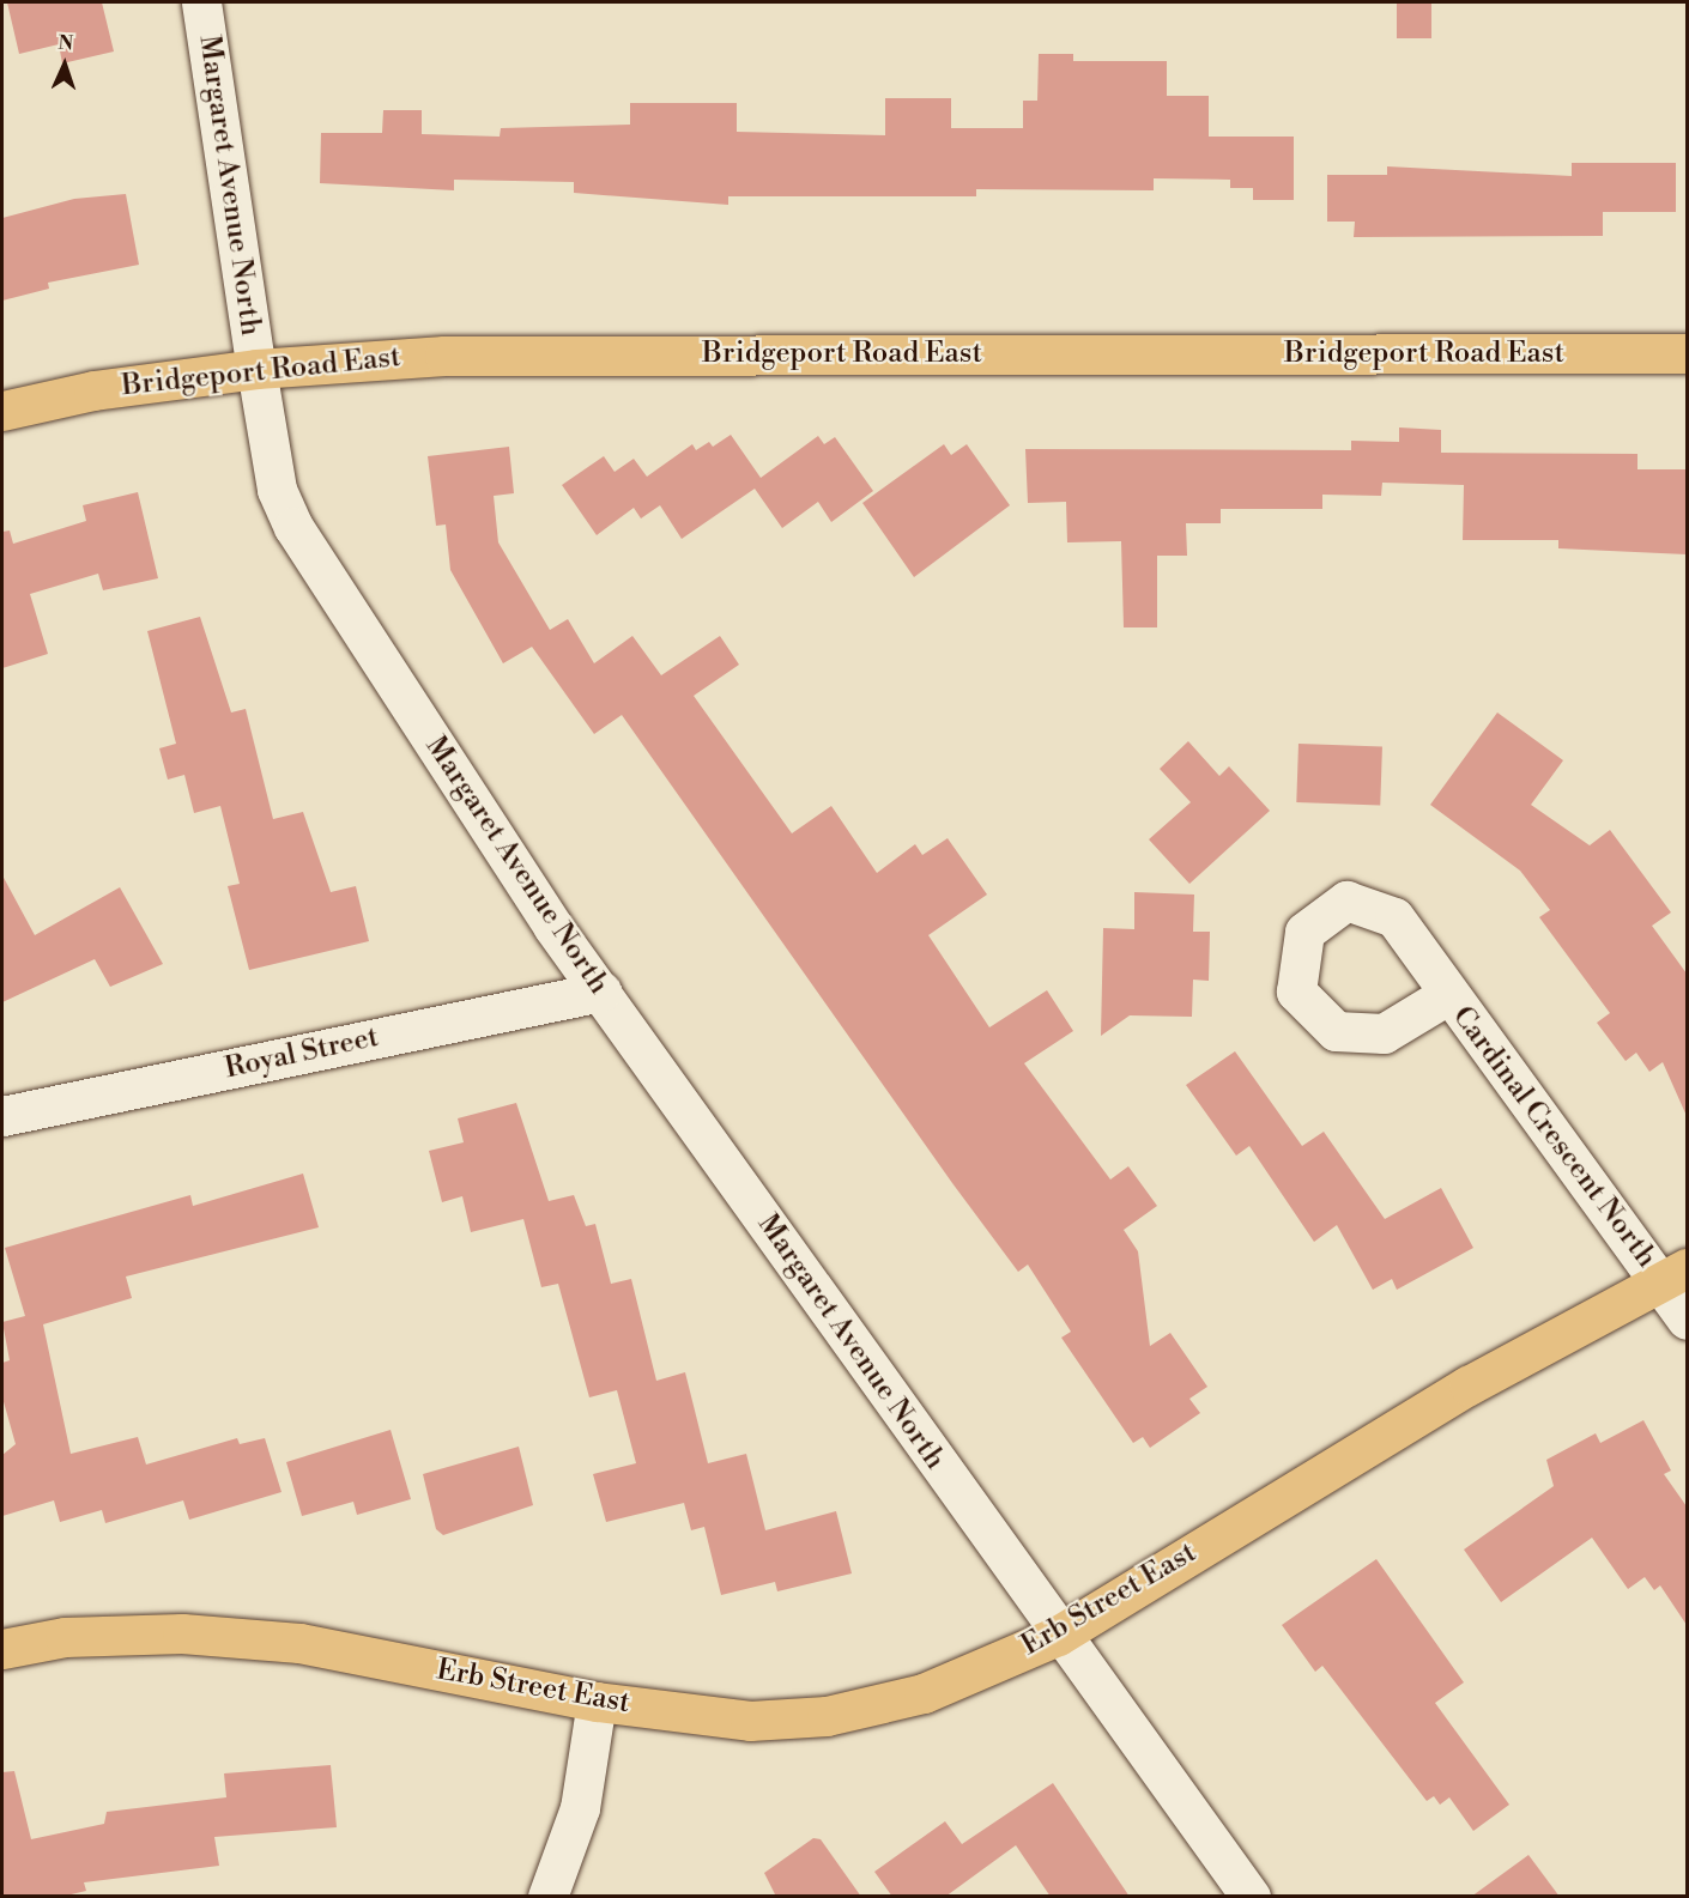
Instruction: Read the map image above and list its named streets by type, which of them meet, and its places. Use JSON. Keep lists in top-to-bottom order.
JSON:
{
  "streets": {
    "main road": ["Bridgeport Road East", "Erb Street East"],
    "street": ["Margaret Avenue North", "Royal Street", "Cardinal Crescent North"]
  },
  "crossings": [
    ["Margaret Avenue North", "Bridgeport Road East"],
    ["Margaret Avenue North", "Royal Street"],
    ["Margaret Avenue North", "Erb Street East"],
    ["Cardinal Crescent North", "Erb Street East"]
  ],
  "north": "top"
}
